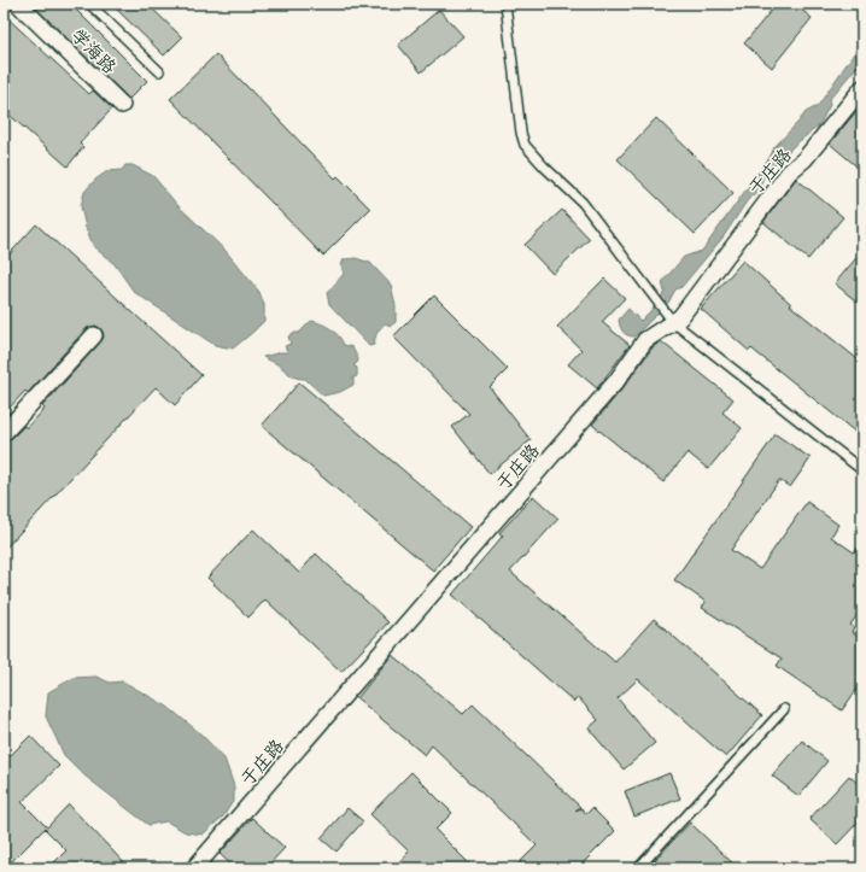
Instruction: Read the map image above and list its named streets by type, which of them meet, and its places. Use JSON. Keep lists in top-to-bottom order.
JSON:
{
  "streets": {
    "street": ["学海路", "于庄路"]
  }
}
